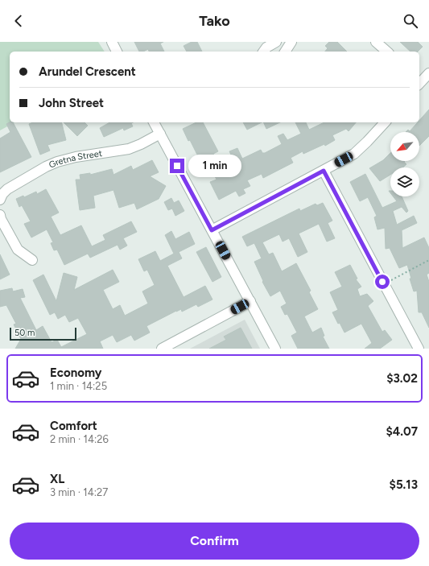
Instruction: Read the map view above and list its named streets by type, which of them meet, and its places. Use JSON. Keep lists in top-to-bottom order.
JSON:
{
  "streets": {
    "street": ["Gretna Street"]
  },
  "scale_bar": "50 m",
  "north": "bottom left",
  "page": {
    "header": "Tako",
    "banner": ["Arundel Crescent", "John Street"],
    "bubble": "1 min",
    "scale": "50 m",
    "list": [
      {
        "name": "Economy",
        "note": "1 min · 14:25",
        "value": "$3.02"
      },
      {
        "name": "Comfort",
        "note": "2 min · 14:26",
        "value": "$4.07"
      },
      {
        "name": "XL",
        "note": "3 min · 14:27",
        "value": "$5.13"
      }
    ],
    "buttons": "Confirm"
  }
}
